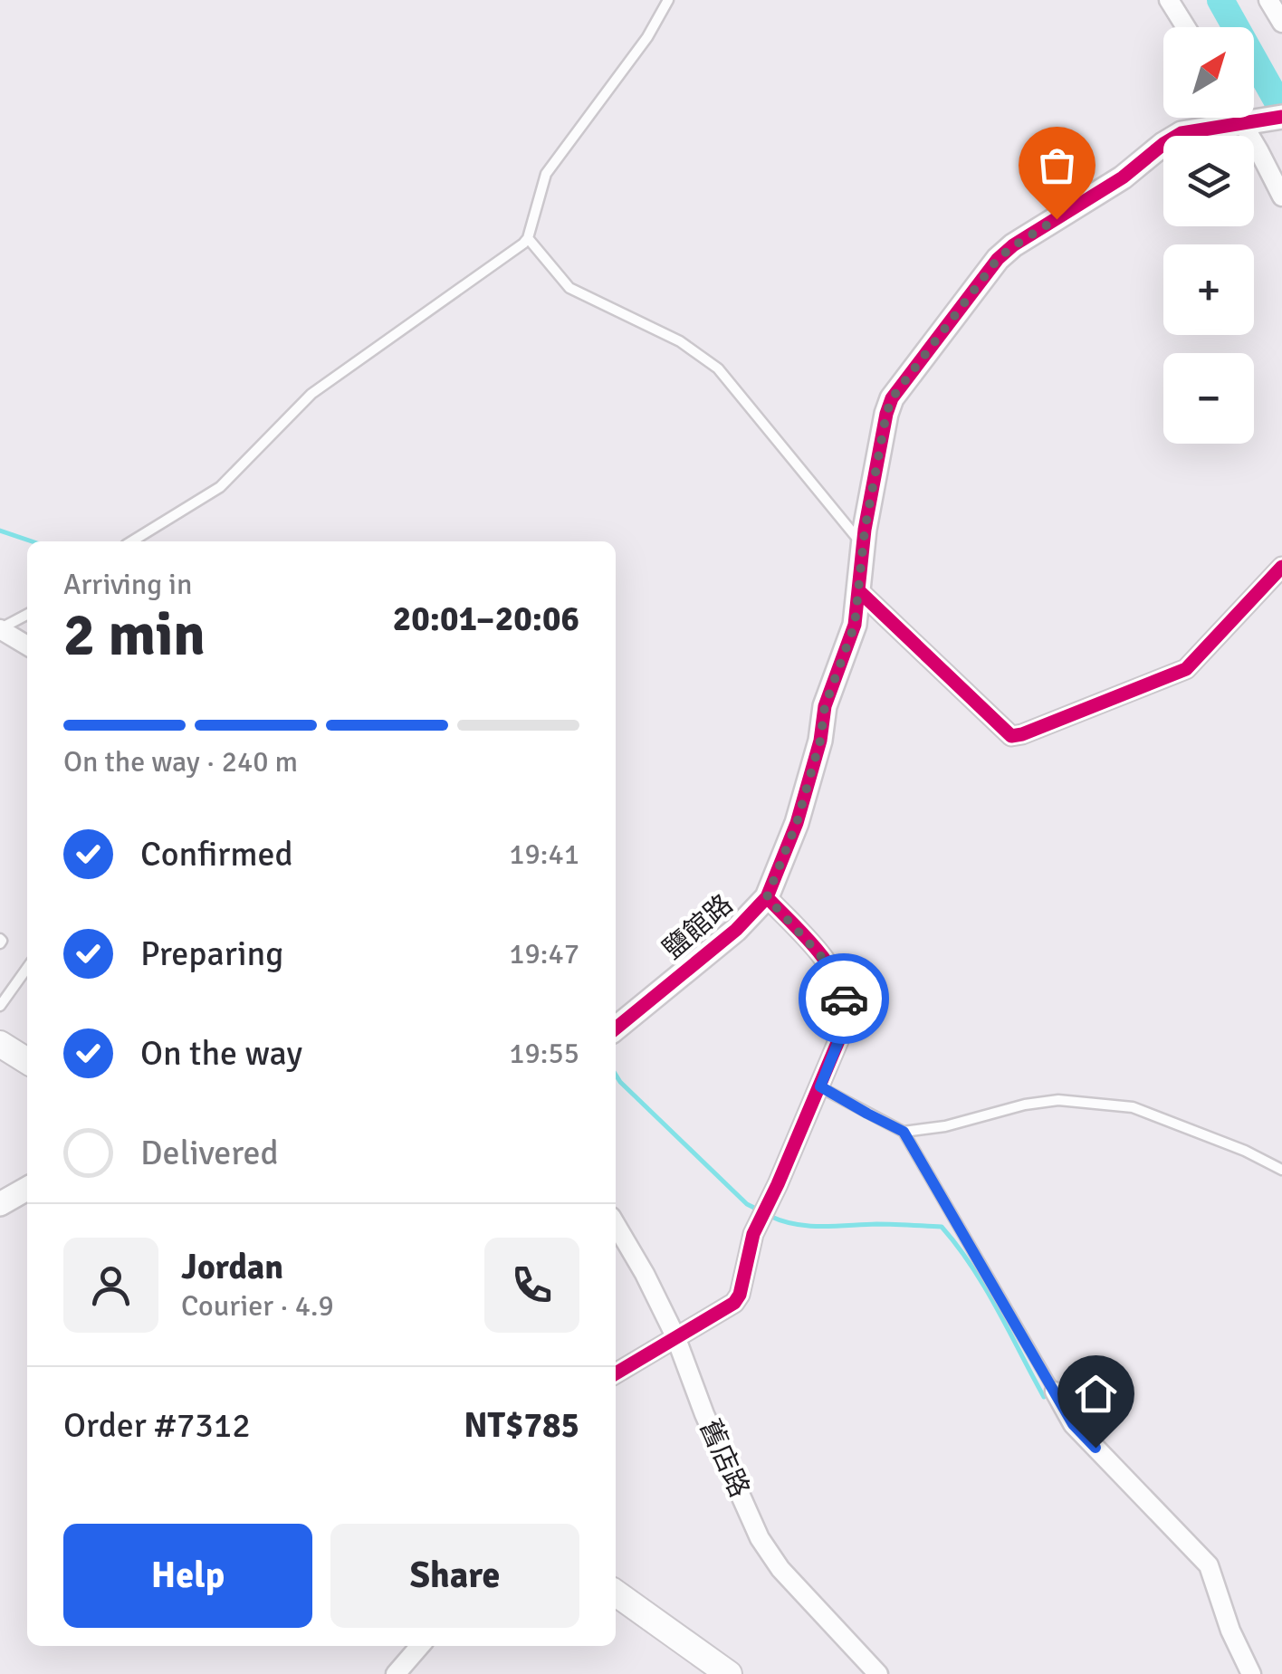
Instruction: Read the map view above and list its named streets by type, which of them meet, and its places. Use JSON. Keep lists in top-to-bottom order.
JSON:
{
  "streets": {
    "street": ["鹽館路", "舊店路"]
  },
  "north": "top right",
  "page": {
    "map_buttons": ["+", "−"],
    "heading": ["2 min", "Arriving in", "20:01–20:06"],
    "panel": [
      "Jordan",
      "Courier · 4.9",
      "Order #7312",
      "NT$785"
    ],
    "bar": "On the way · 240 m",
    "list": [
      ["Confirmed", "19:41"],
      ["Preparing", "19:47"],
      ["On the way", "19:55"],
      "Delivered"
    ],
    "buttons": ["Help", "Share"]
  }
}
